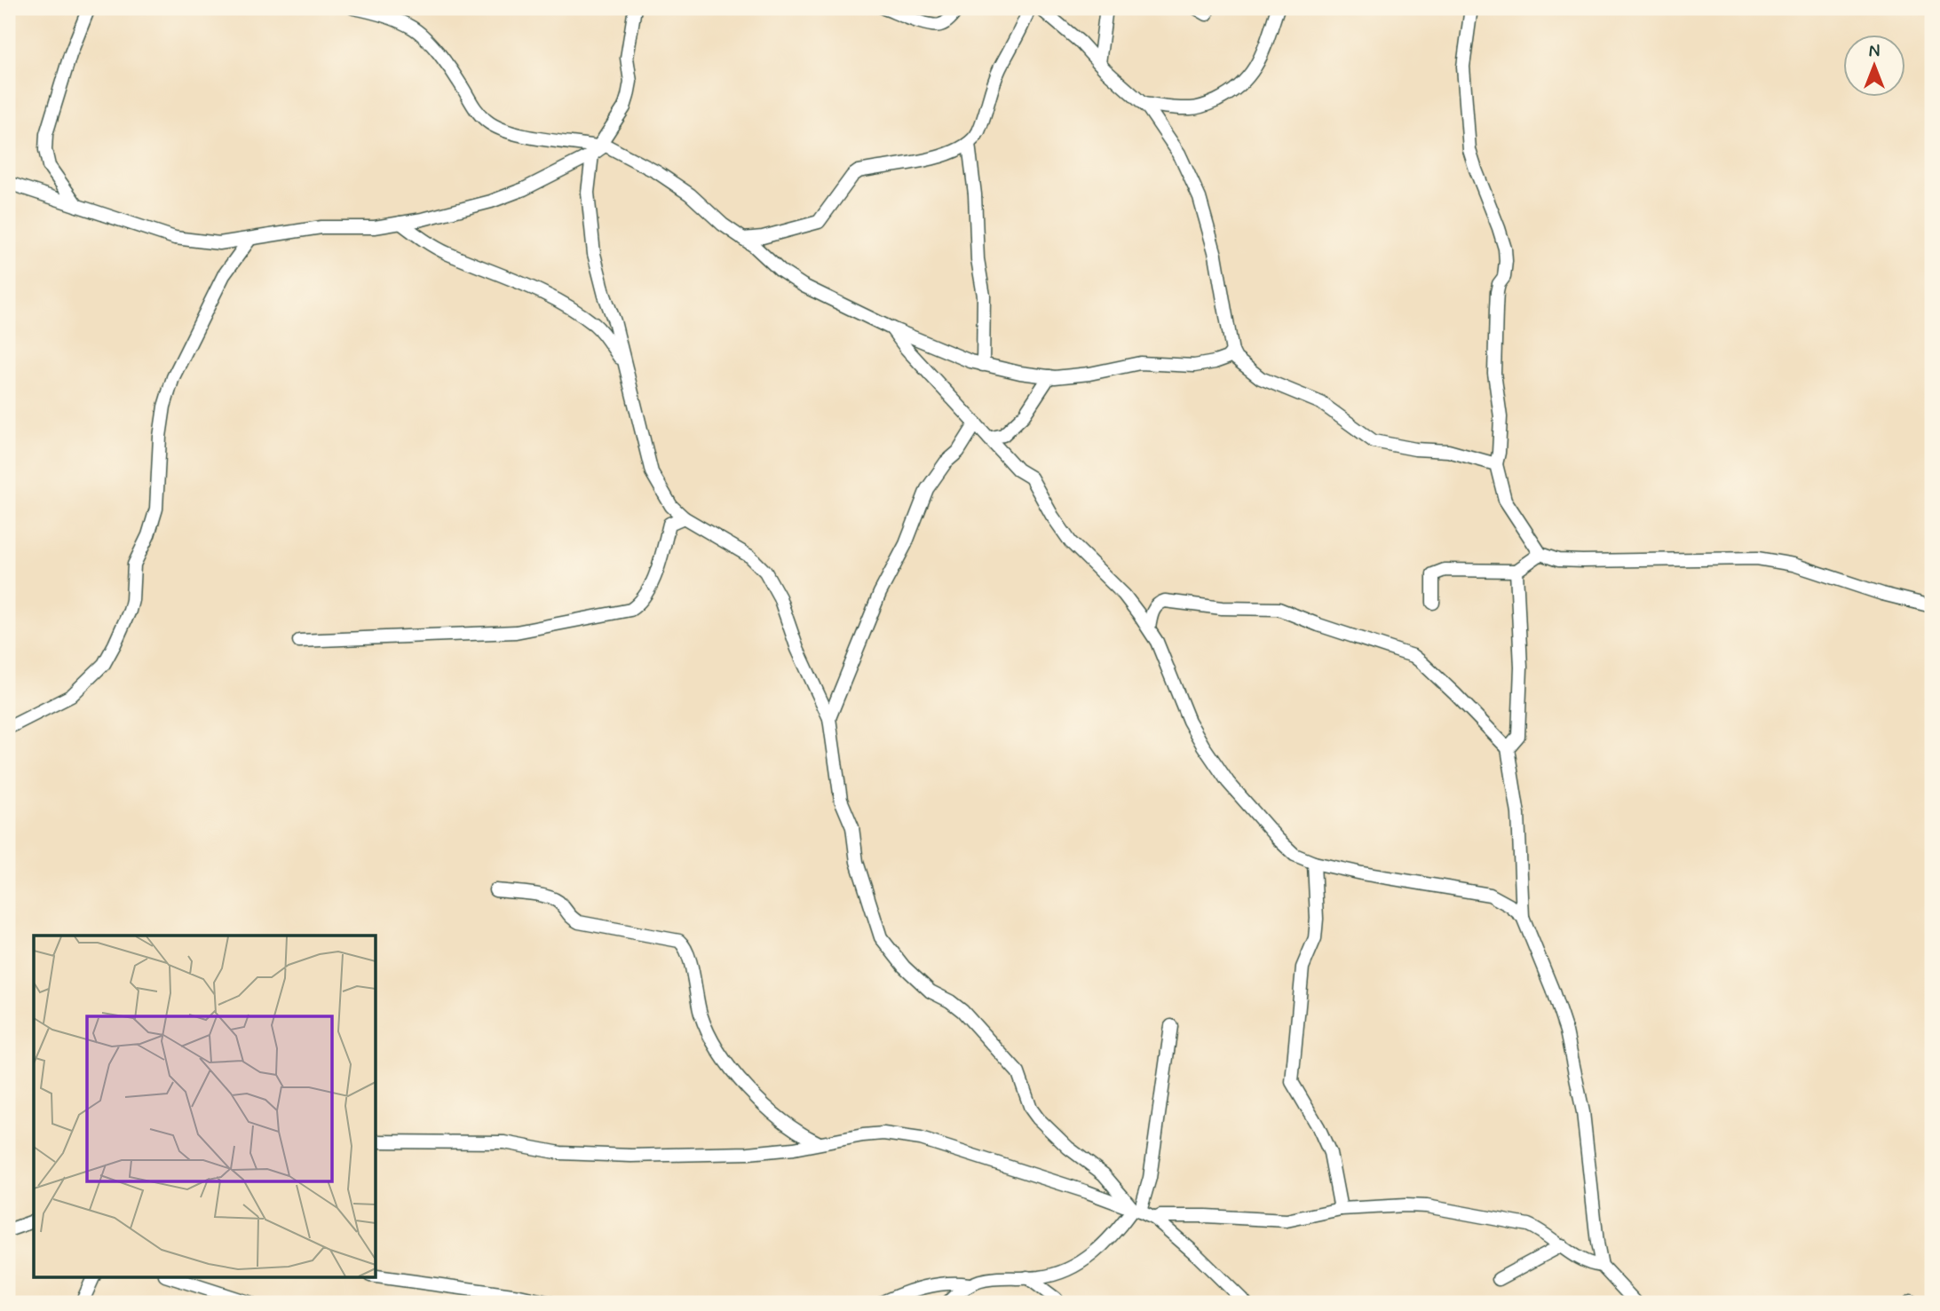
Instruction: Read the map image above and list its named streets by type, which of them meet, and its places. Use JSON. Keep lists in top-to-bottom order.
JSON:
{
  "north": "top"
}
